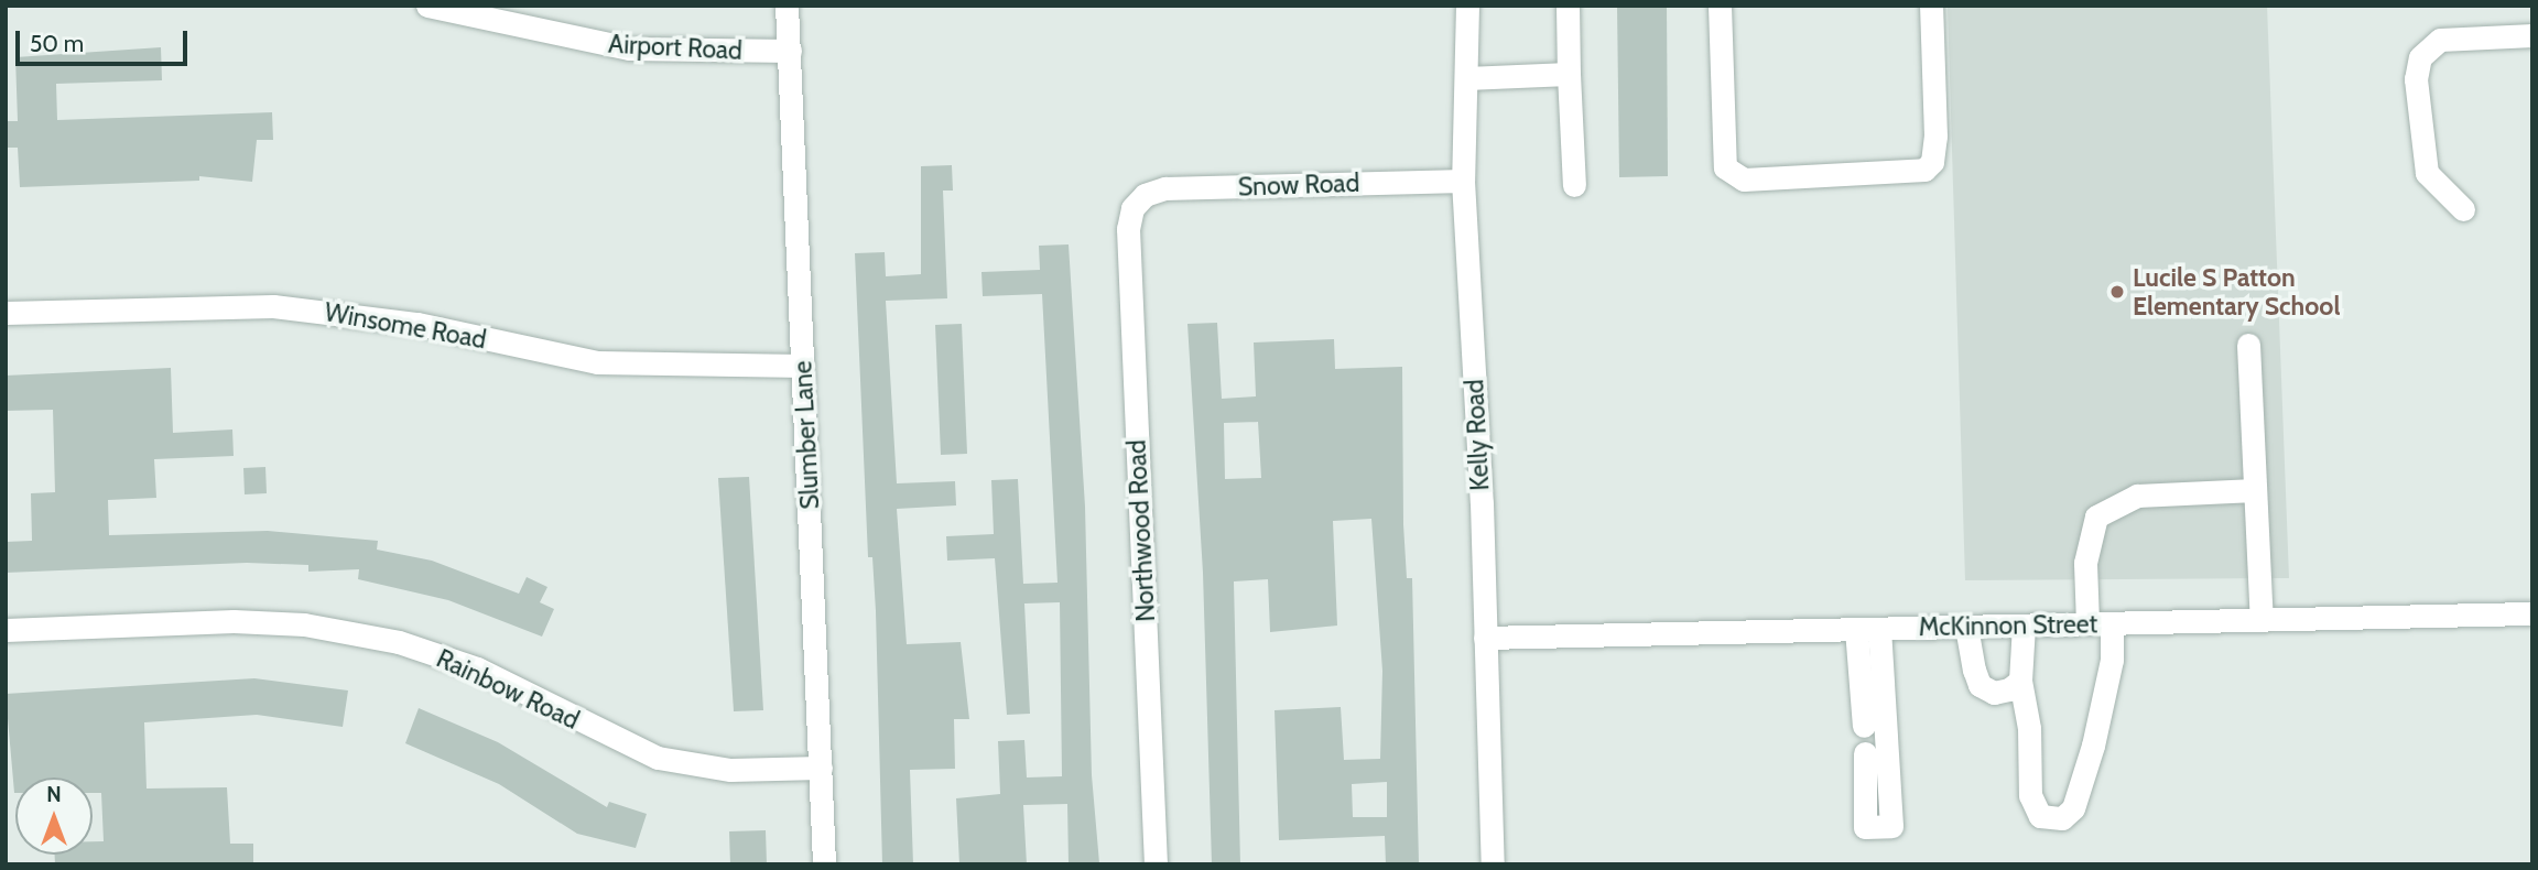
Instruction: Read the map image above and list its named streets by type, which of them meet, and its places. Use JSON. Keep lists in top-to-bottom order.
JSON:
{
  "streets": {
    "street": [
      "Airport Road",
      "Snow Road",
      "Winsome Road",
      "Slumber Lane",
      "Kelly Road",
      "Northwood Road",
      "McKinnon Street",
      "Rainbow Road"
    ]
  },
  "crossings": [
    ["Airport Road", "Slumber Lane"],
    ["Snow Road", "Kelly Road"],
    ["Snow Road", "Northwood Road"],
    ["Winsome Road", "Slumber Lane"],
    ["Slumber Lane", "Rainbow Road"],
    ["Kelly Road", "McKinnon Street"]
  ],
  "places": ["Lucile S Patton Elementary School"],
  "scale_bar": "50 m",
  "north": "top"
}
